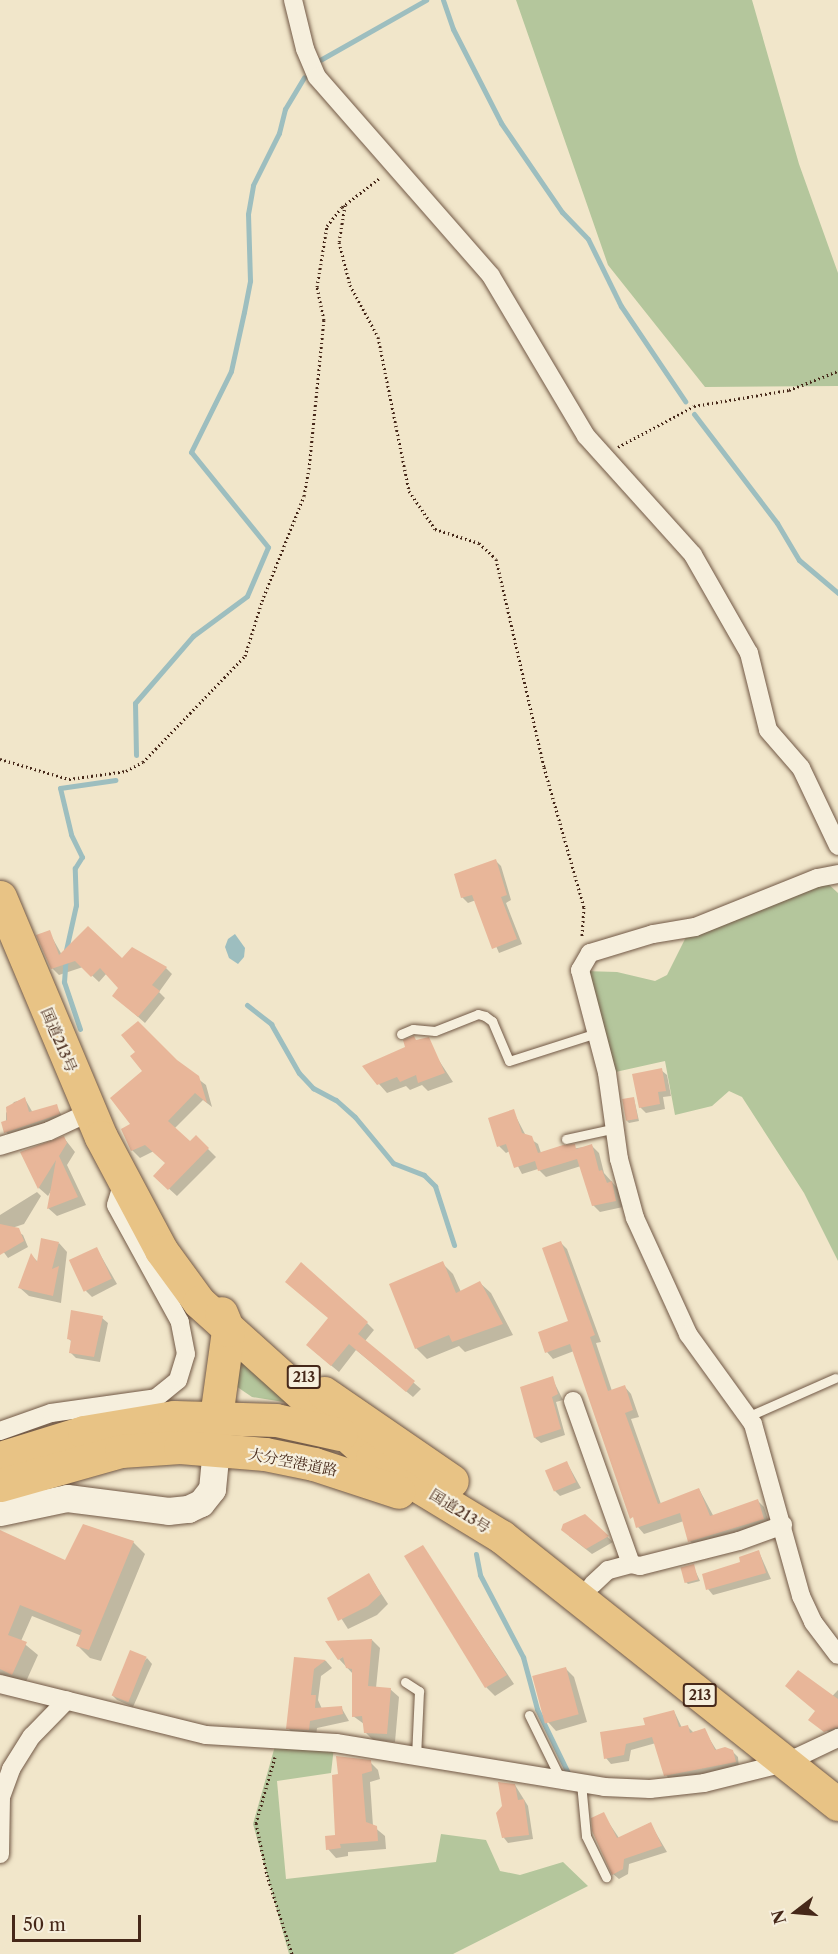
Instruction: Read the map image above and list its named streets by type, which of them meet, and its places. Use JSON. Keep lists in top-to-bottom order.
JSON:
{
  "streets": {
    "highway": ["国道213号", "213", "大分空港道路"]
  },
  "crossings": [
    ["国道213号", "213"],
    ["国道213号", "大分空港道路"]
  ],
  "scale_bar": "50 m",
  "north": "left"
}
